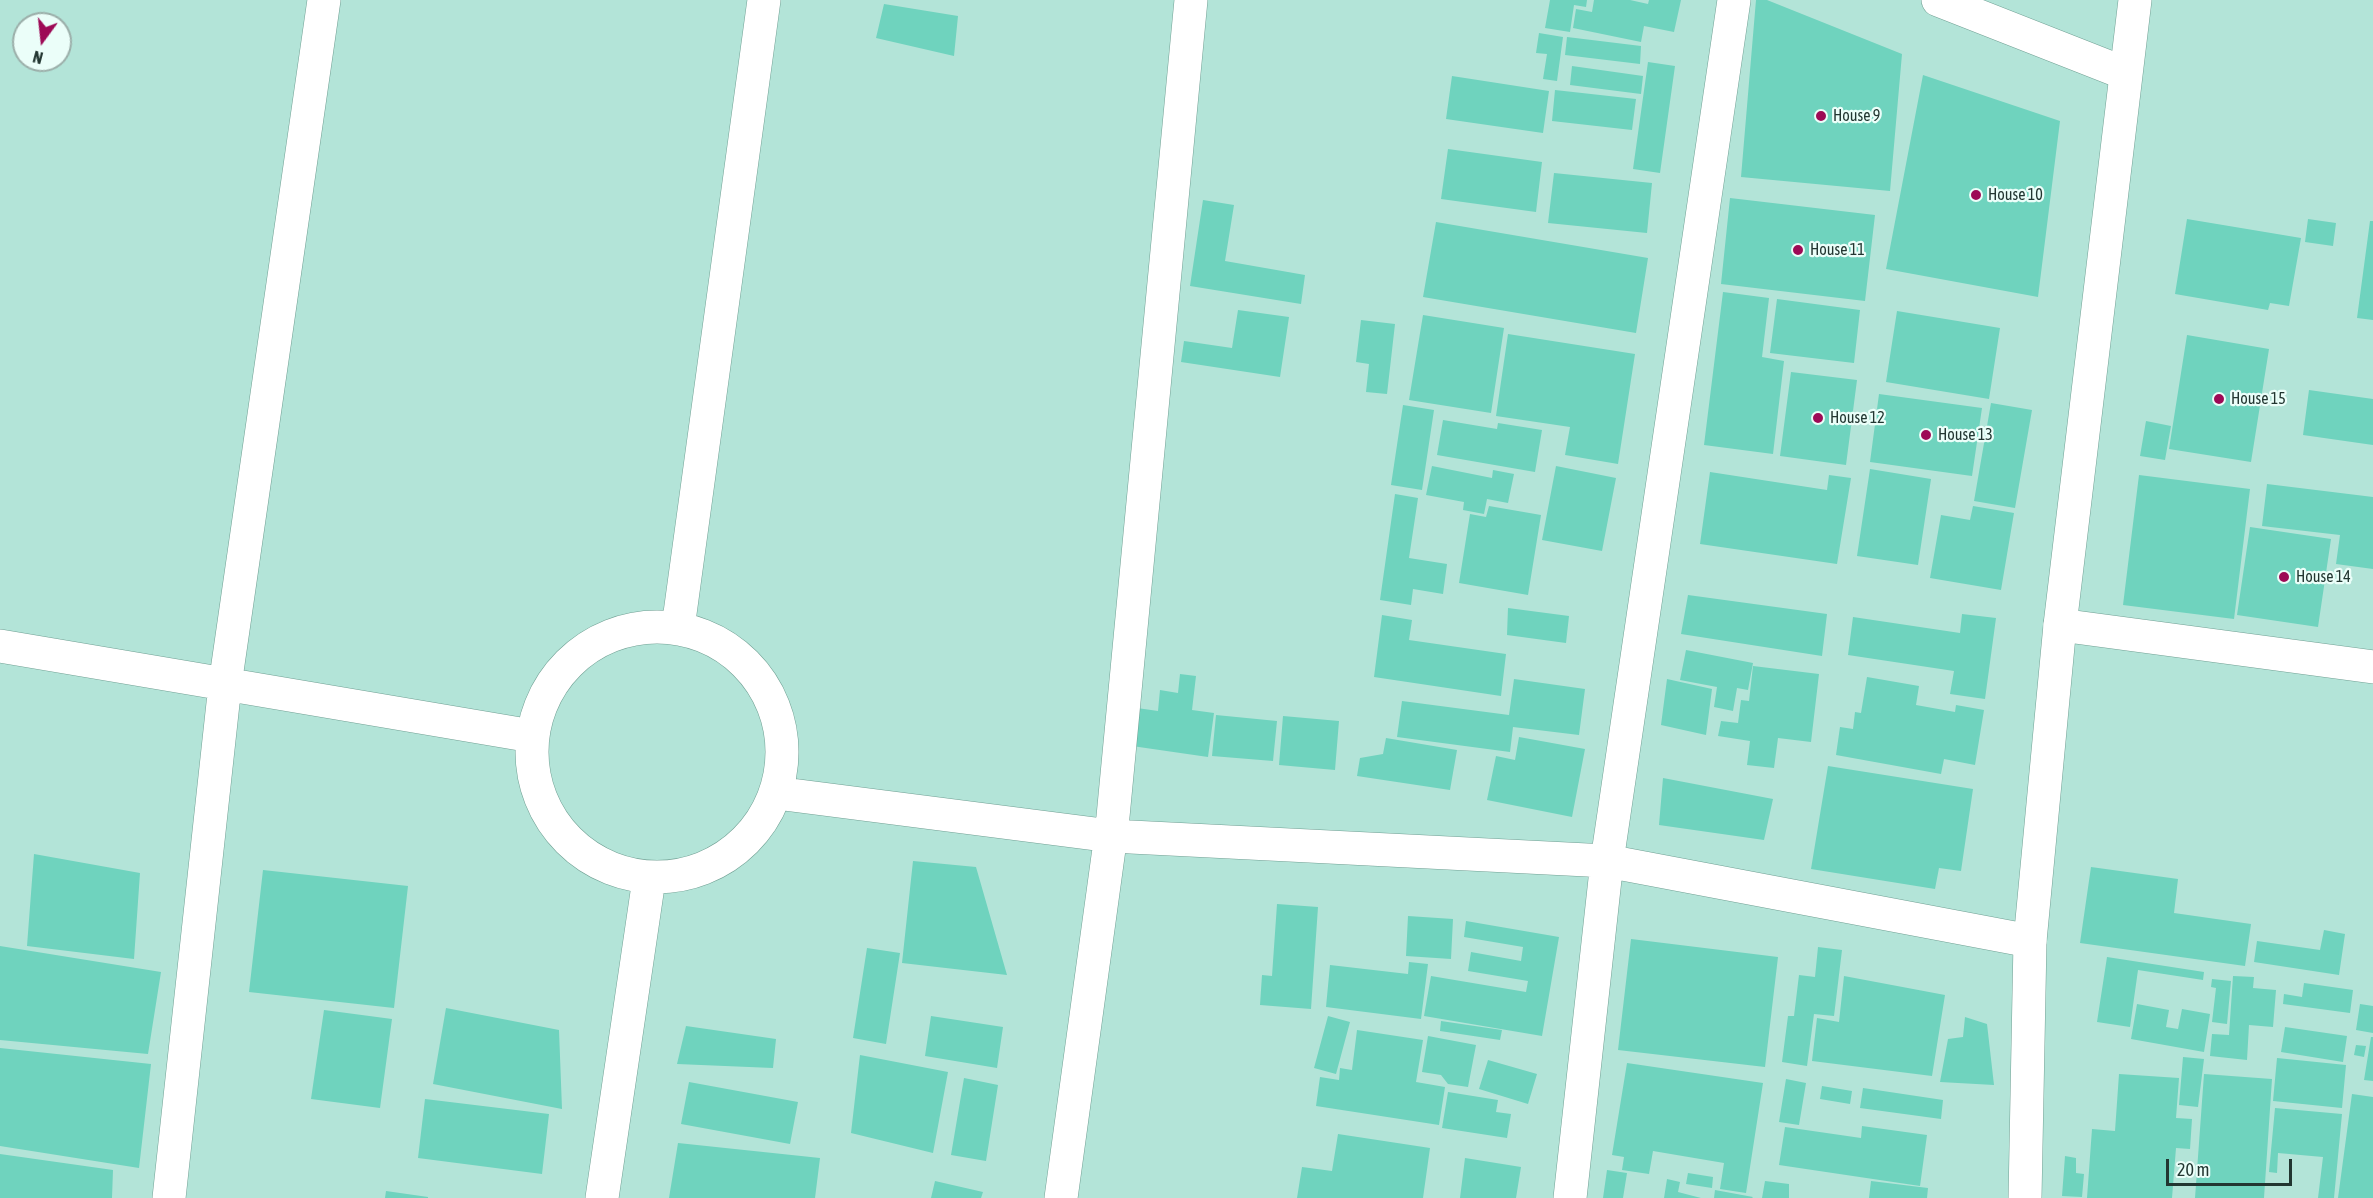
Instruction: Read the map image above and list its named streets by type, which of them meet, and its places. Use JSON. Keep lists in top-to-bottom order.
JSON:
{
  "places": [
    "House 9",
    "House 10",
    "House 11",
    "House 15",
    "House 12",
    "House 13",
    "House 14"
  ],
  "scale_bar": "20 m",
  "north": "bottom"
}
